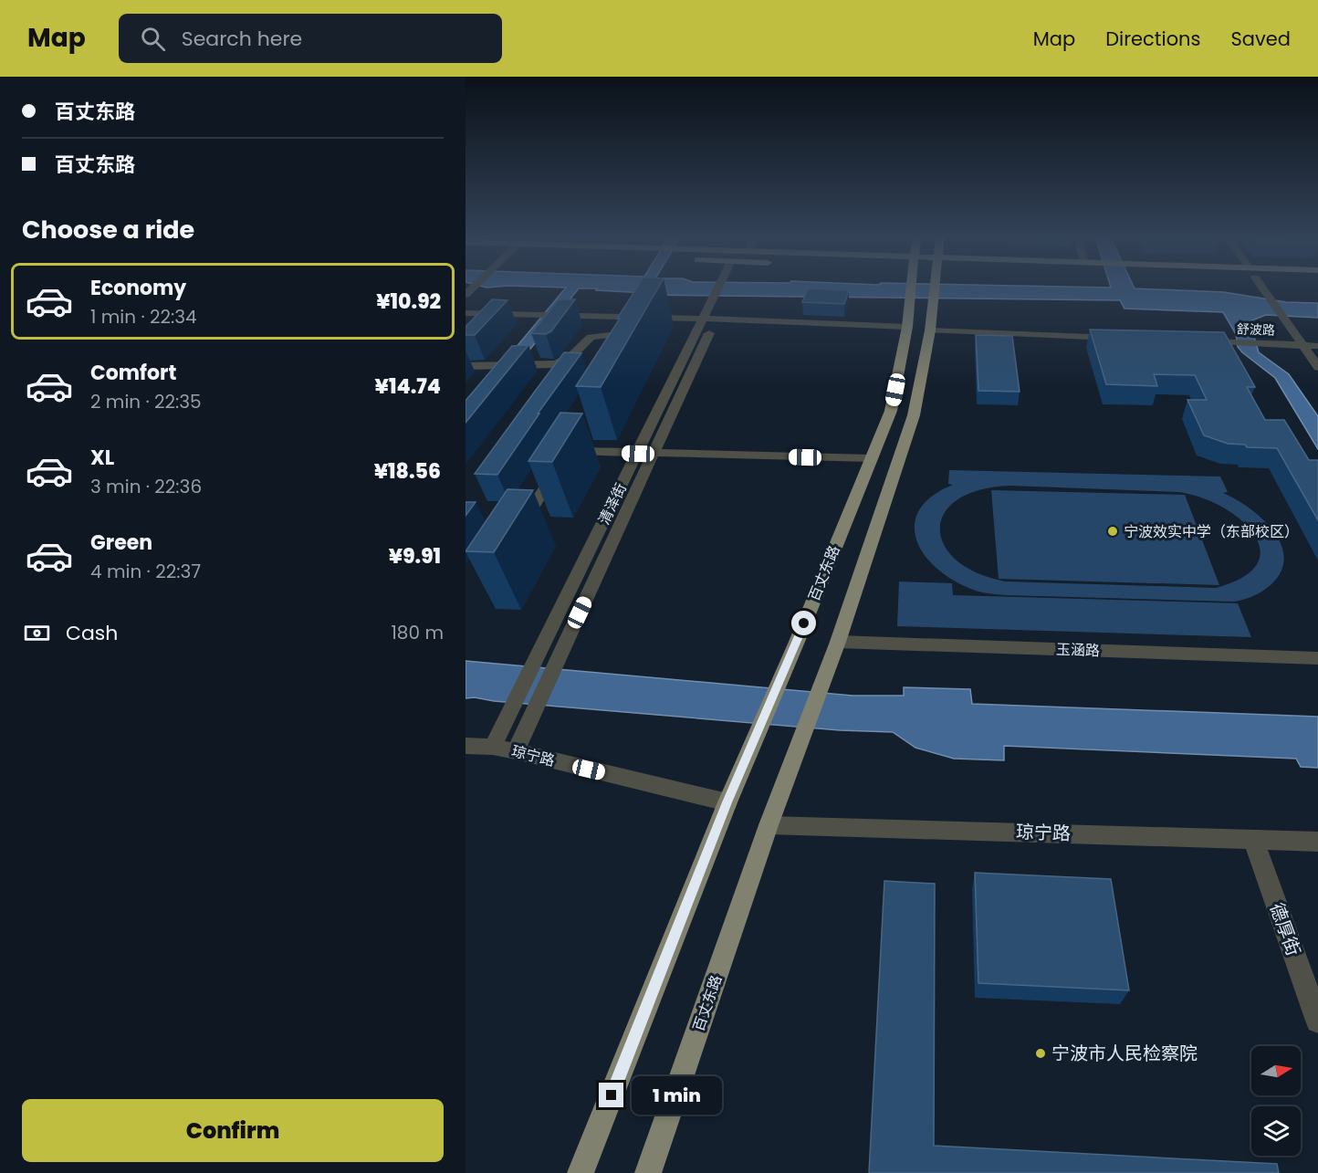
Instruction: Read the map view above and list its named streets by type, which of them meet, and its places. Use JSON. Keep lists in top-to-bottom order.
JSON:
{
  "streets": {
    "main road": ["百丈东路"],
    "street": [
      "舒波路",
      "清泽街",
      "玉涵路",
      "琼宁路",
      "德厚街"
    ]
  },
  "crossings": [
    ["清泽街", "琼宁路"],
    ["百丈东路", "玉涵路"],
    ["百丈东路", "琼宁路"],
    ["琼宁路", "德厚街"]
  ],
  "places": ["宁波效实中学（东部校区）", "宁波市人民检察院"],
  "north": "right",
  "page": {
    "header": "Map",
    "search": "Search here",
    "nav": ["Map", "Directions", "Saved"],
    "banner": ["百丈东路", "百丈东路"],
    "heading": "Choose a ride",
    "list": [
      {
        "name": "Economy",
        "note": "1 min · 22:34",
        "value": "¥10.92"
      },
      {
        "name": "Comfort",
        "note": "2 min · 22:35",
        "value": "¥14.74"
      },
      {
        "name": "XL",
        "note": "3 min · 22:36",
        "value": "¥18.56"
      },
      {
        "name": "Green",
        "note": "4 min · 22:37",
        "value": "¥9.91"
      }
    ],
    "pay": ["Cash", "180 m"],
    "bubble": "1 min",
    "buttons": "Confirm"
  }
}
